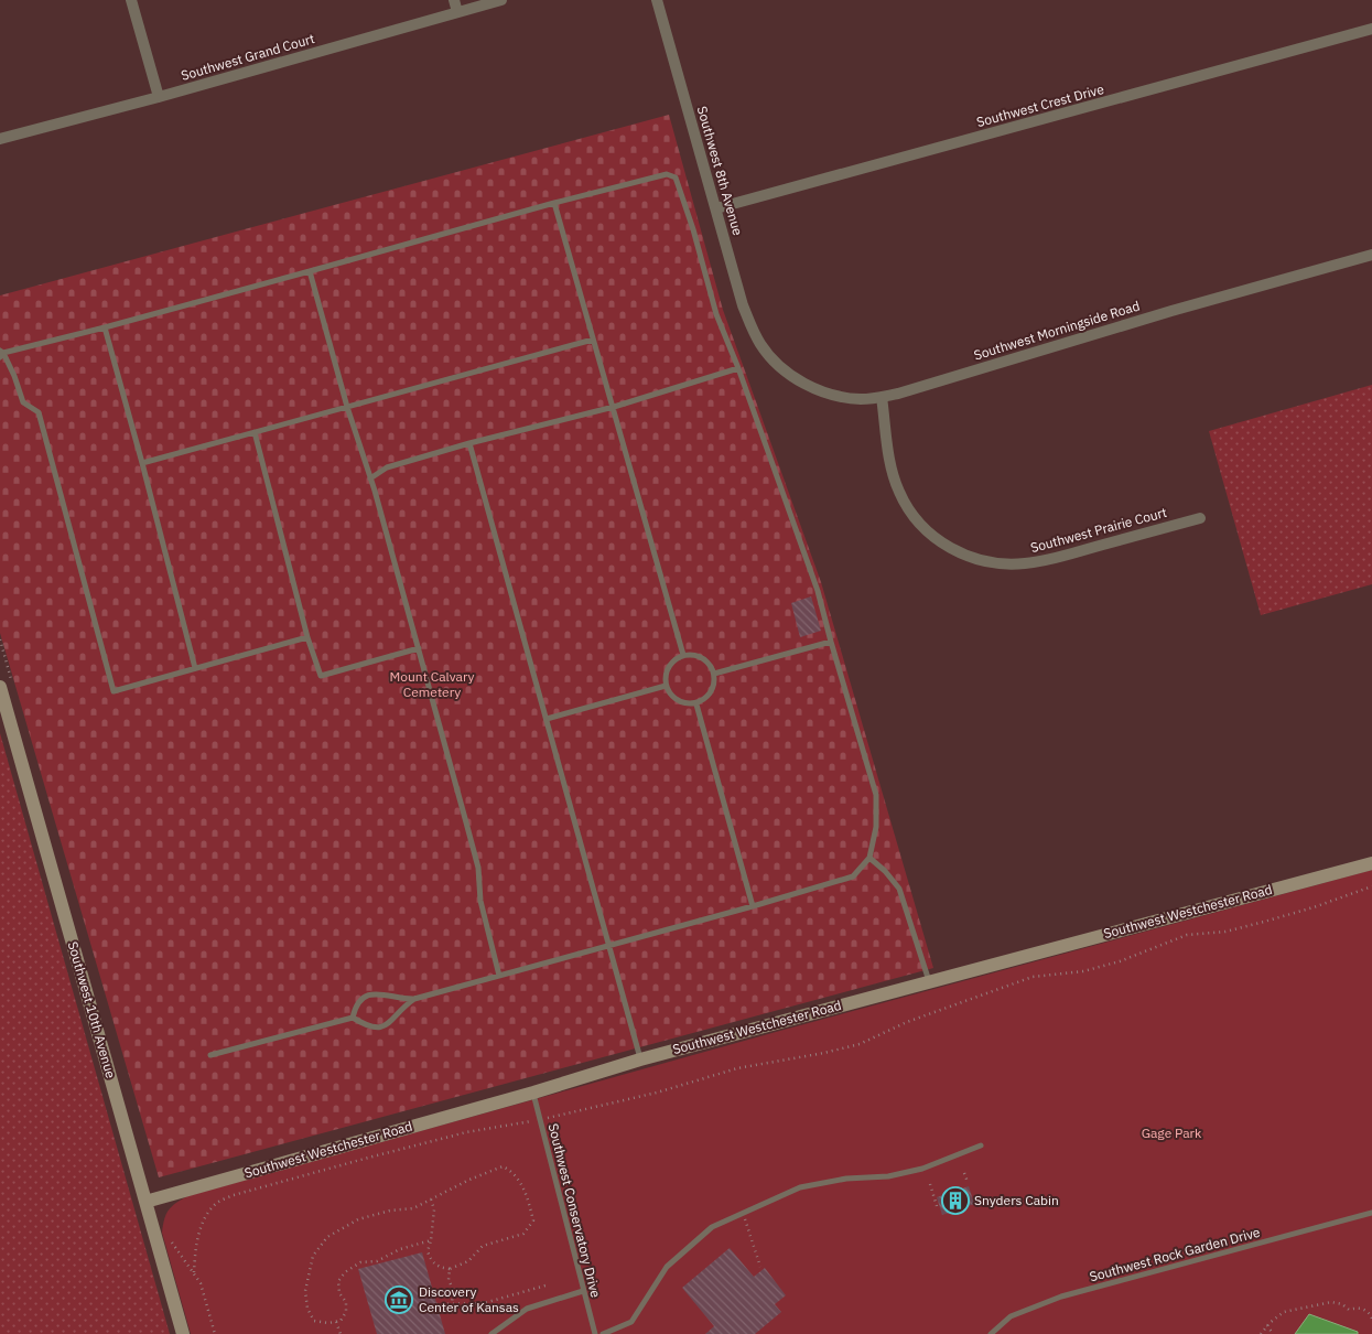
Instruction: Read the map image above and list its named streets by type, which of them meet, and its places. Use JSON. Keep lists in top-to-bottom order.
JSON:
{
  "streets": {
    "street": [
      "Southwest Grand Court",
      "Southwest Crest Drive",
      "Southwest 8th Avenue",
      "Southwest Morningside Road",
      "Southwest Prairie Court",
      "Southwest Westchester Road",
      "Southwest 10th Avenue"
    ],
    "lane": ["Southwest Conservatory Drive", "Southwest Rock Garden Drive"]
  },
  "crossings": [
    ["Southwest Crest Drive", "Southwest 8th Avenue"],
    ["Southwest 8th Avenue", "Southwest Morningside Road"],
    ["Southwest Morningside Road", "Southwest Prairie Court"],
    ["Southwest Westchester Road", "Southwest 10th Avenue"],
    ["Southwest Westchester Road", "Southwest Conservatory Drive"]
  ],
  "parks": ["Mount Calvary Cemetery", "Gage Park"],
  "places": {
    "building": ["Snyders Cabin"],
    "museum": ["Discovery Center of Kansas"]
  }
}
